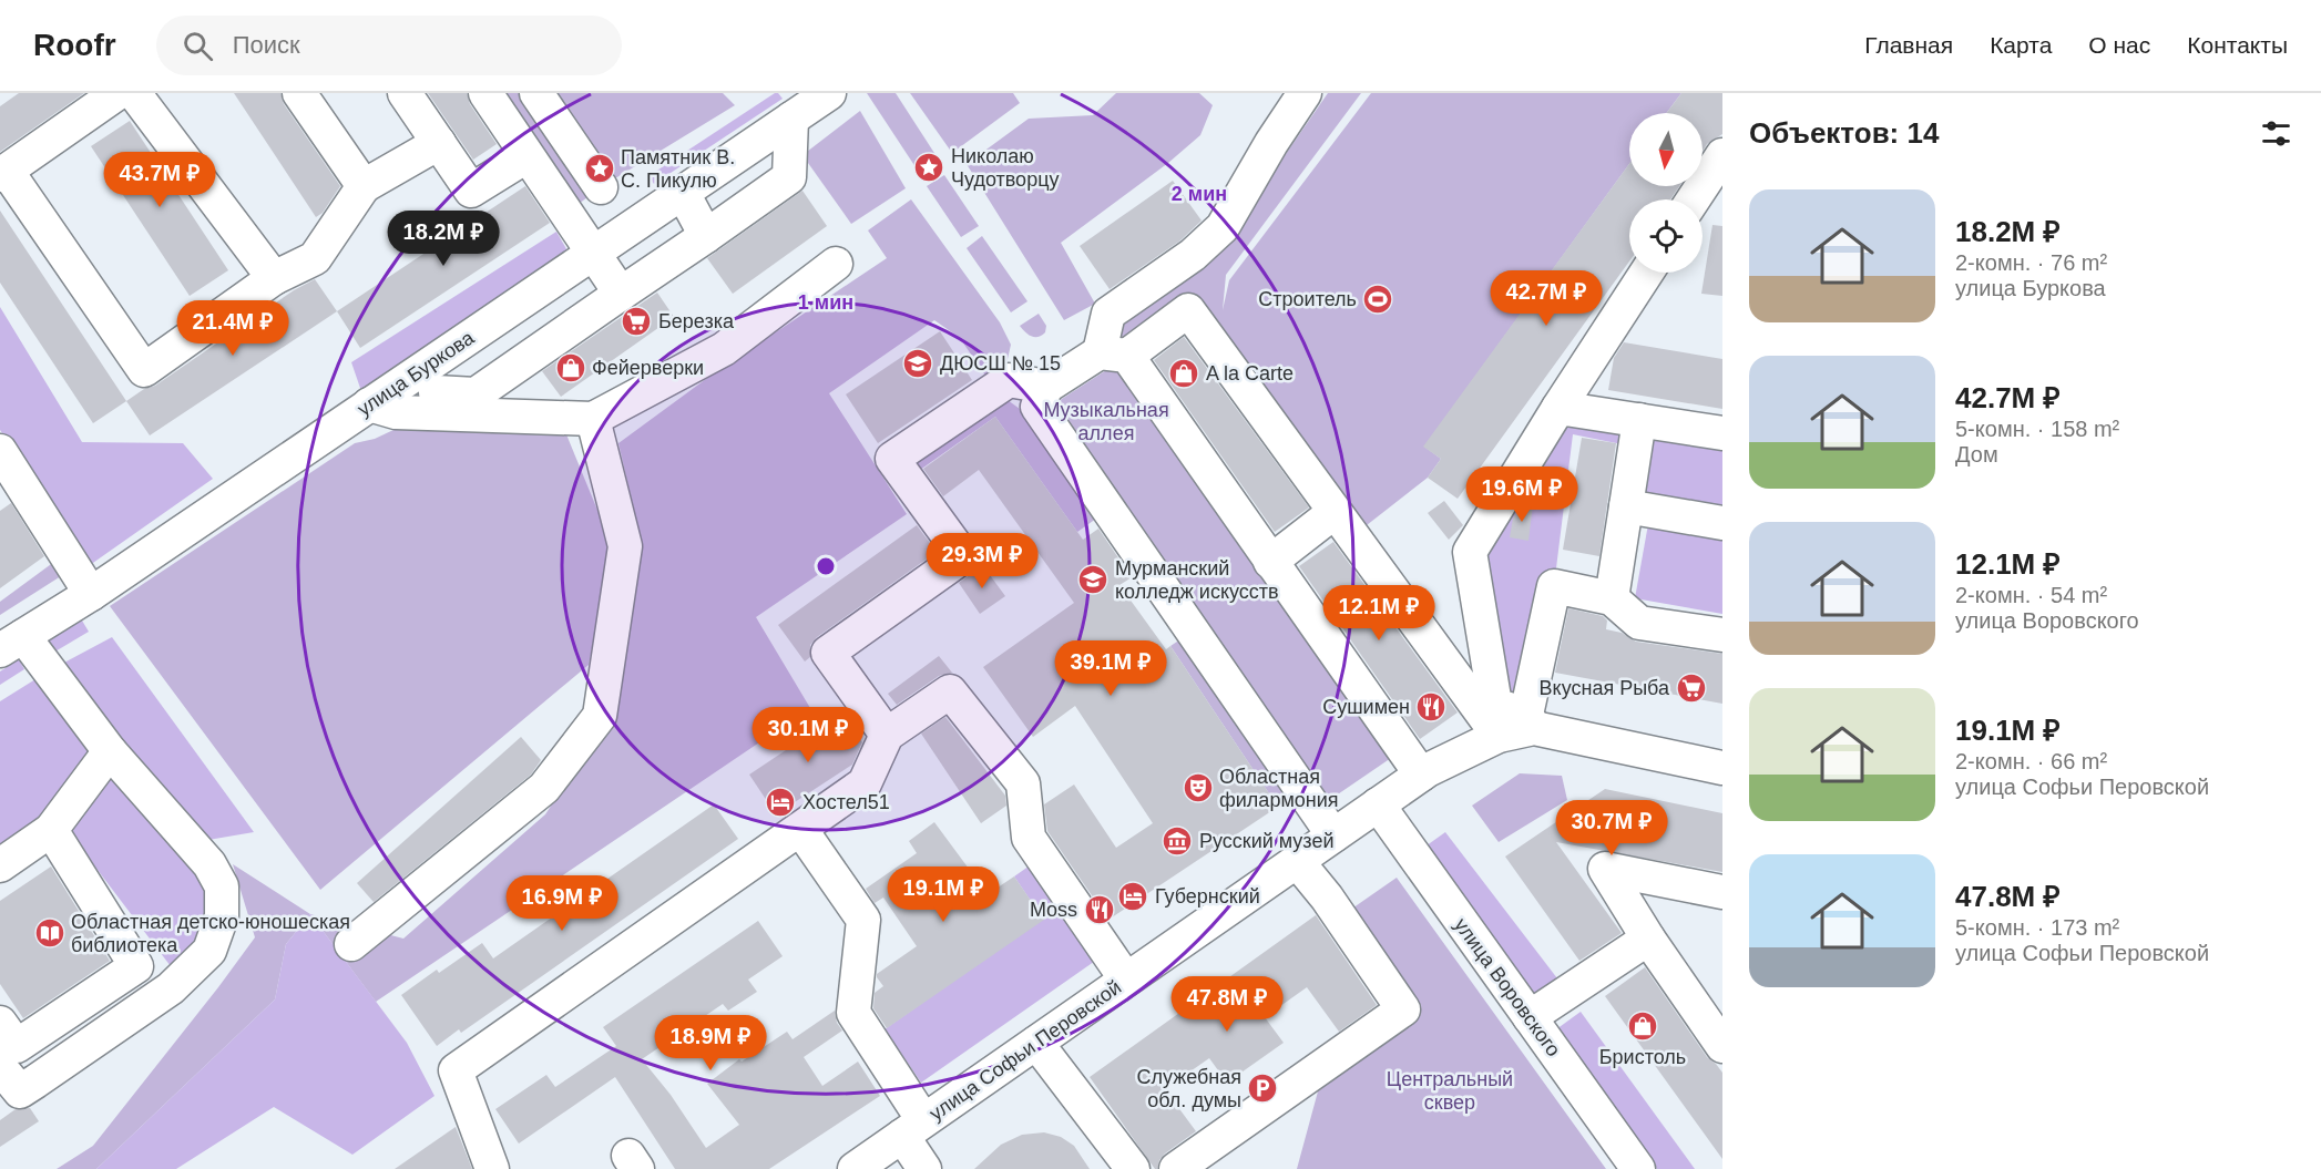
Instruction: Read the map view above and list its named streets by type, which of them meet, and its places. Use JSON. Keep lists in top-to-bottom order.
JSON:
{
  "streets": {
    "street": ["улица Буркова", "улица Воровского", "улица Софьи Перовской"]
  },
  "crossings": [
    ["улица Воровского", "улица Софьи Перовской"]
  ],
  "parks": ["Музыкальная аллея", "Центральный сквер"],
  "places": {
    "place": ["Николаю Чудотворцу", "Памятник В. С. Пикулю"],
    "sports": ["Строитель"],
    "supermarket": ["Березка", "Вкусная Рыба"],
    "school or university": ["ДЮСШ № 15", "Мурманский колледж искусств"],
    "shop": ["Фейерверки", "A la Carte", "Бристоль"],
    "restaurant": ["Сушимен", "Moss"],
    "theatre": ["Областная филармония"],
    "hotel": ["Хостел51", "Губернский"],
    "museum": ["Русский музей"],
    "library": ["Областная детско-юношеская библиотека"],
    "parking": ["Служебная обл. думы"]
  },
  "north": "bottom",
  "page": {
    "header": "Roofr",
    "search": "Поиск",
    "nav": [
      "Главная",
      "Карта",
      "О нас",
      "Контакты"
    ],
    "heading": "Объектов: 14",
    "price": [
      "43.7M ₽",
      "18.2M ₽",
      "42.7M ₽",
      "21.4M ₽",
      "19.6M ₽",
      "29.3M ₽",
      "12.1M ₽",
      "39.1M ₽",
      "30.1M ₽",
      "30.7M ₽",
      "19.1M ₽",
      "16.9M ₽",
      "47.8M ₽",
      "18.9M ₽"
    ],
    "list": [
      {
        "name": "18.2M ₽",
        "note": "2-комн. · 76 m² · улица Буркова"
      },
      {
        "name": "42.7M ₽",
        "note": "5-комн. · 158 m² · Дом"
      },
      {
        "name": "12.1M ₽",
        "note": "2-комн. · 54 m² · улица Воровского"
      },
      {
        "name": "19.1M ₽",
        "note": "2-комн. · 66 m² · улица Софьи Перовской"
      },
      {
        "name": "47.8M ₽",
        "note": "5-комн. · 173 m² · улица Софьи Перовской"
      }
    ]
  },
  "rings": ["2 мин", "1 мин"]
}
